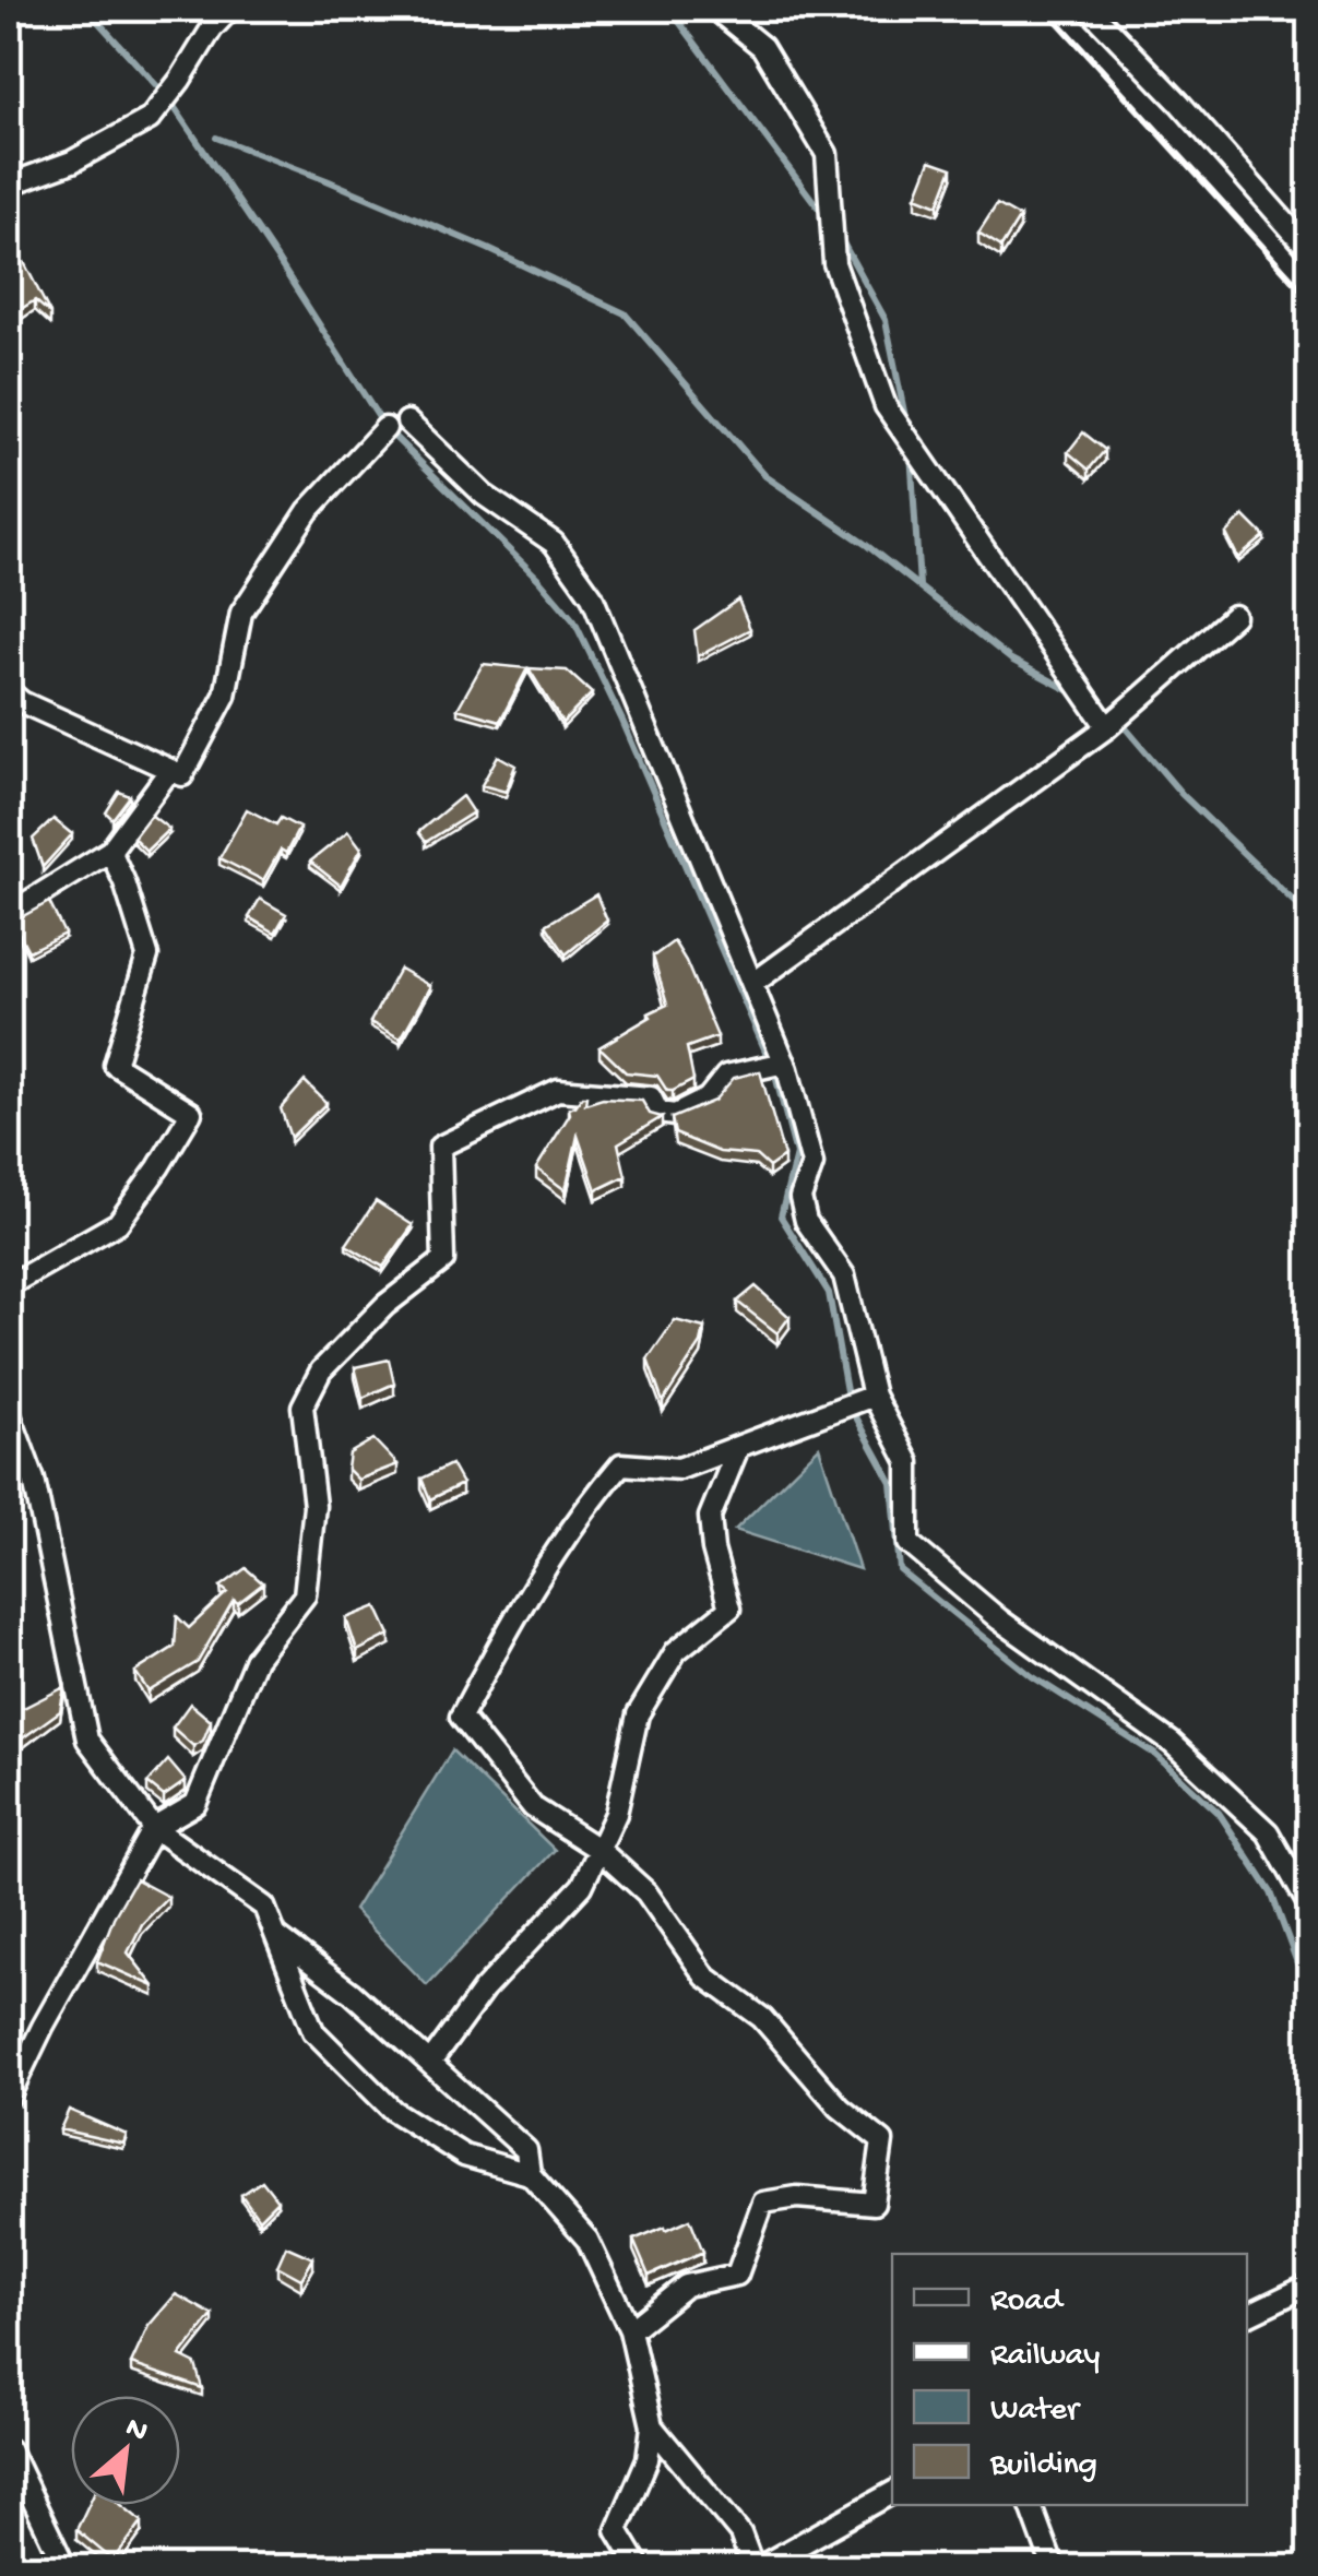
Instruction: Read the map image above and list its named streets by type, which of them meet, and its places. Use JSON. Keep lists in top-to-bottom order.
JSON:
{
  "legend": [
    "Road",
    "Railway",
    "Water",
    "Building"
  ],
  "north": "top right"
}
